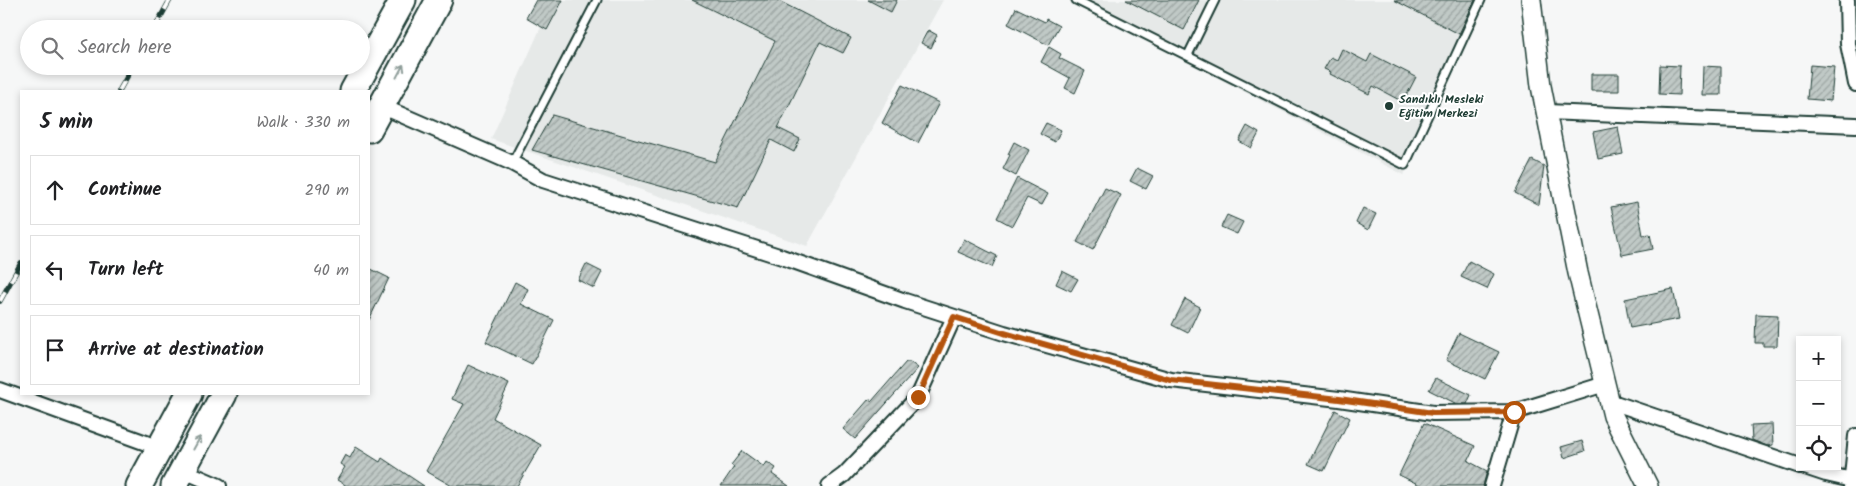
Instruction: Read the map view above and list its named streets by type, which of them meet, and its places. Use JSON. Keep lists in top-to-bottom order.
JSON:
{
  "places": ["Sandıklı Mesleki Eğitim Merkezi"],
  "page": {
    "search": "Search here",
    "heading": ["5 min", "Walk · 330 m"],
    "list": [
      ["Continue", "290 m"],
      ["Turn left", "40 m"],
      "Arrive at destination"
    ],
    "map_buttons": ["+", "−"]
  }
}
